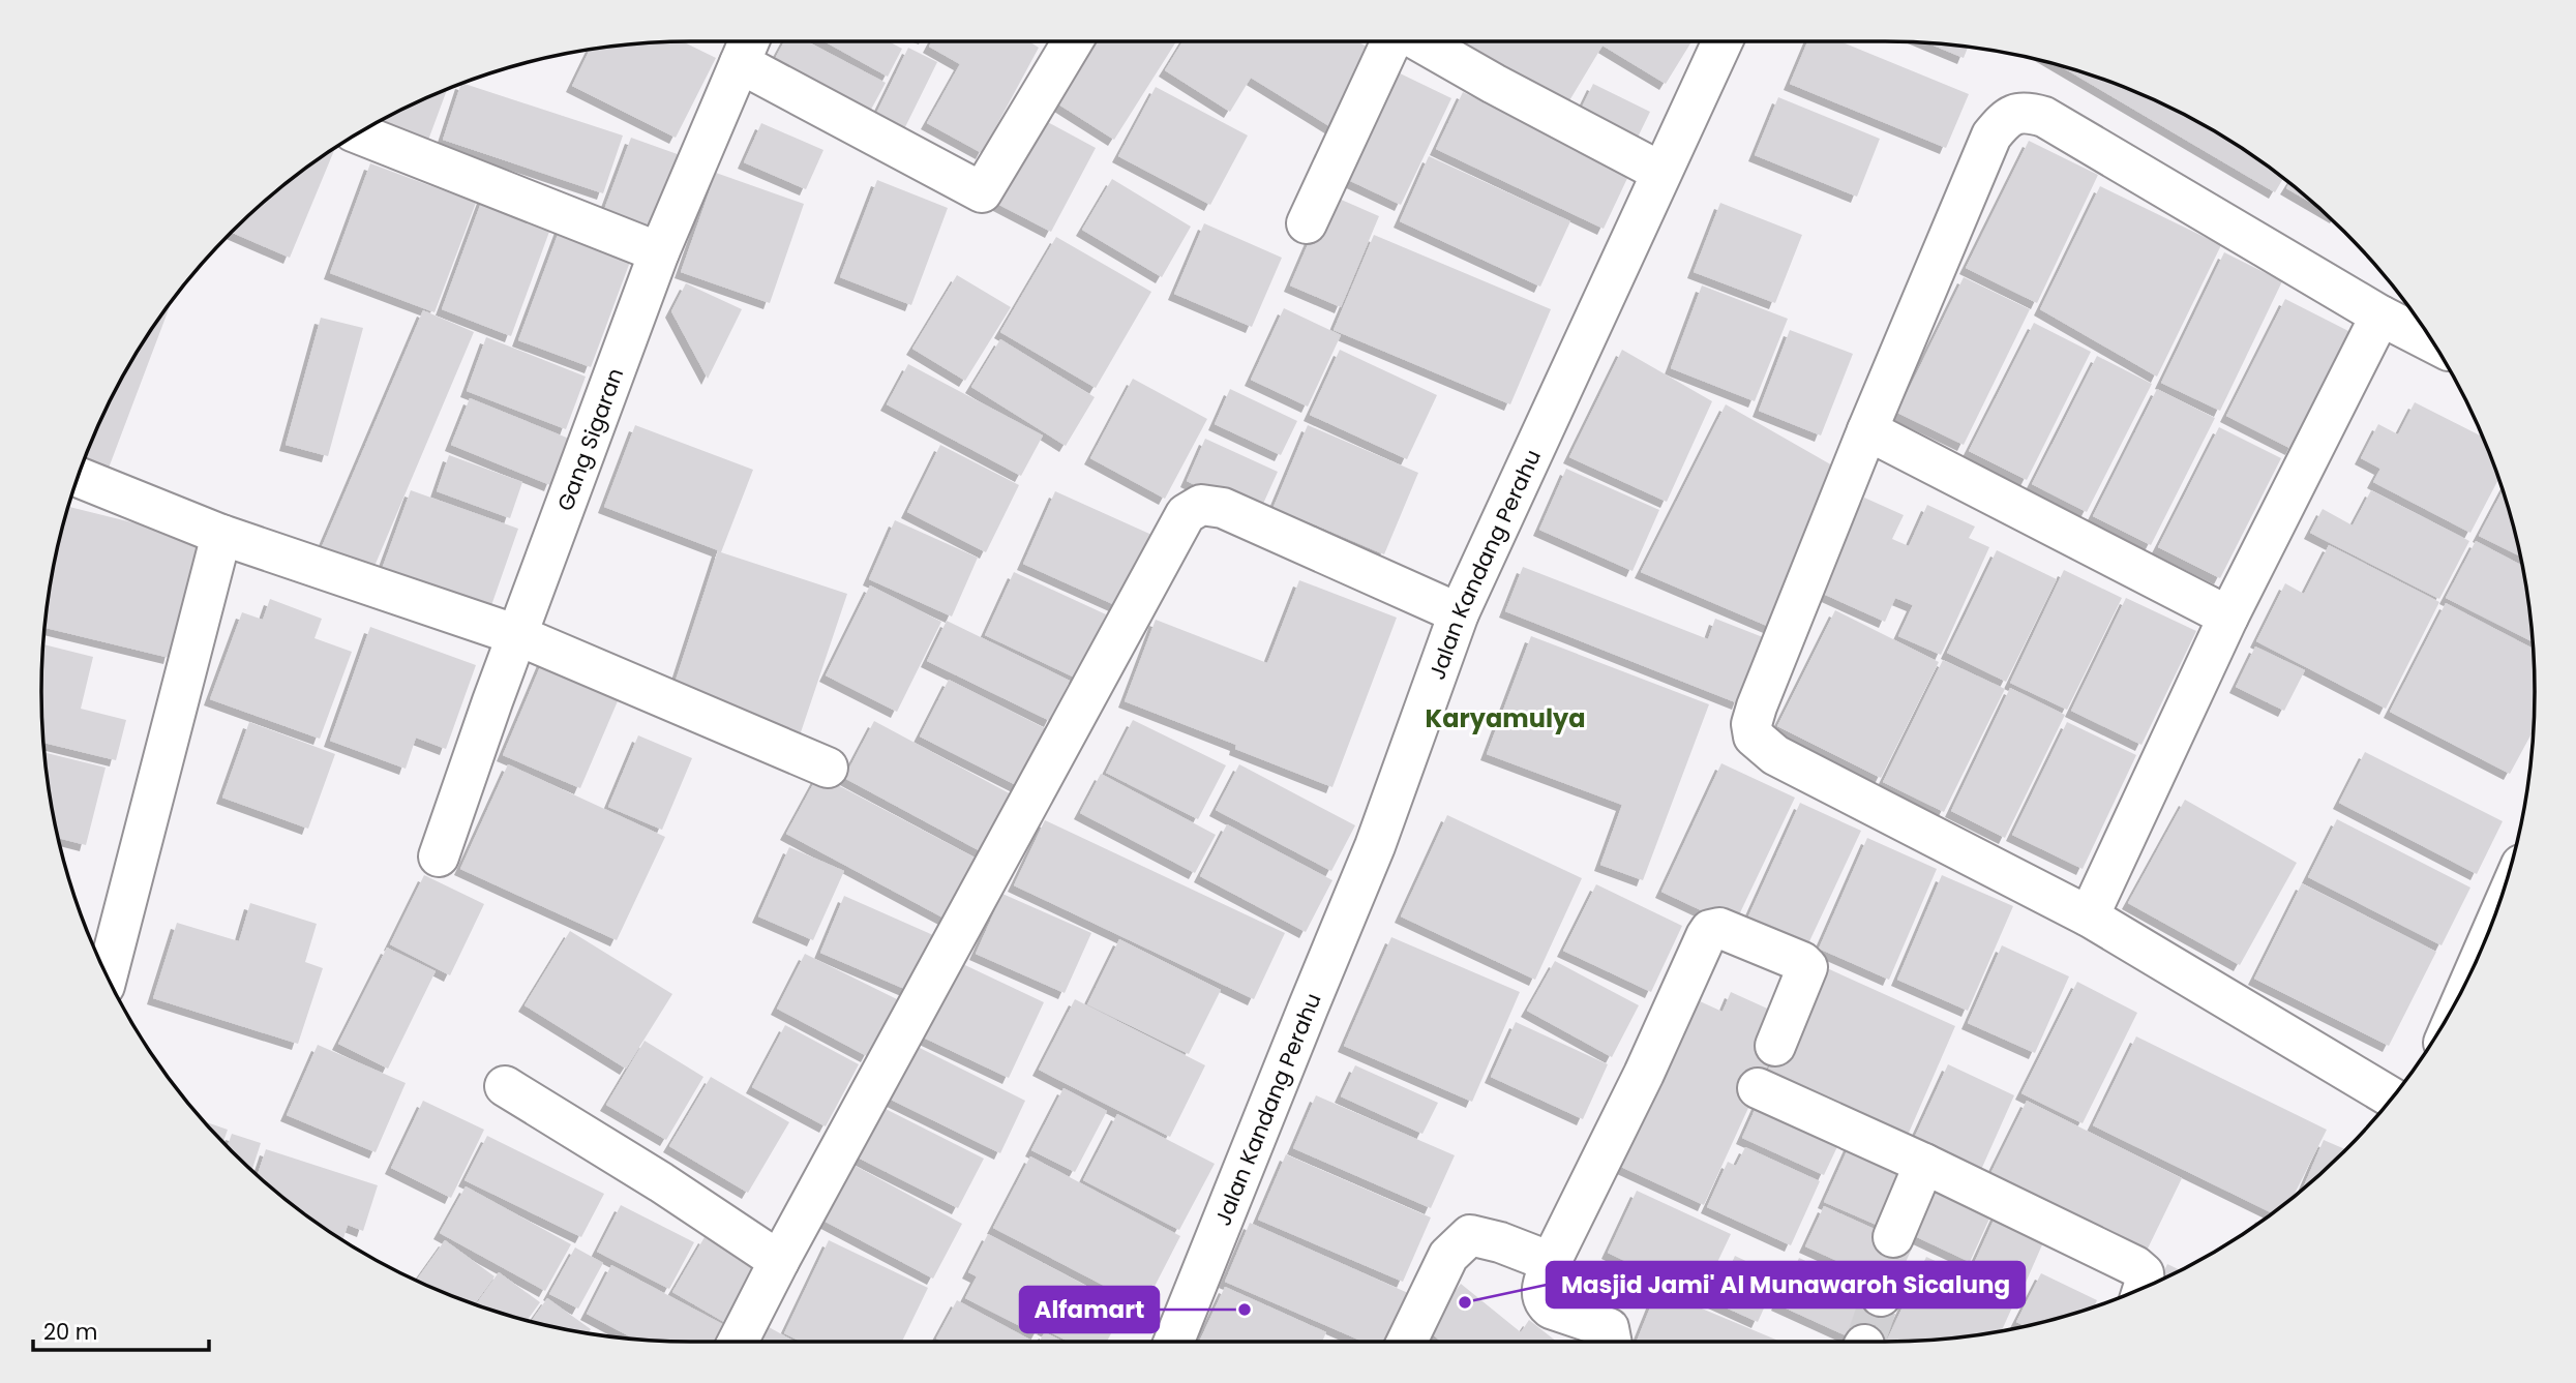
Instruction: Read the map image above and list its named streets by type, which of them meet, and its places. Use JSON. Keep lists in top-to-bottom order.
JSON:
{
  "streets": {
    "street": ["Gang Sigaran", "Jalan Kandang Perahu"]
  },
  "districts": ["Karyamulya"],
  "places": ["Masjid Jami' Al Munawaroh Sicalung", "Alfamart"],
  "scale_bar": "20 m"
}
